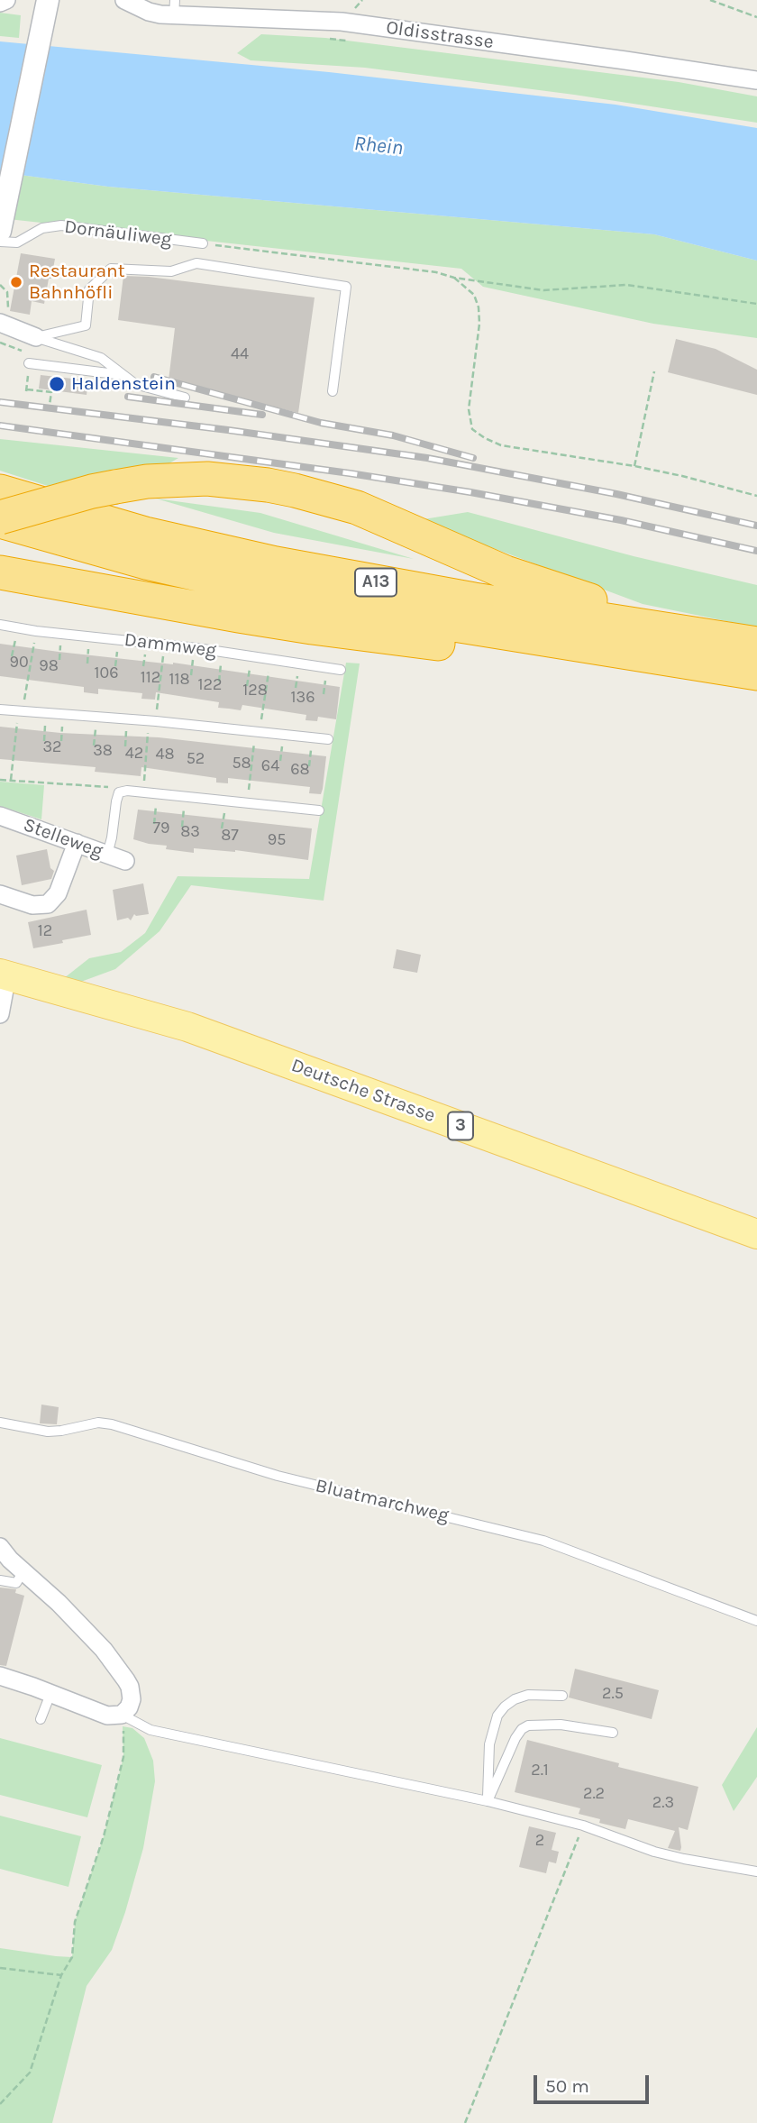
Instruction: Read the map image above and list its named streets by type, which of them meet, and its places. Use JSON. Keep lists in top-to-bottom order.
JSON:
{
  "streets": {
    "highway": ["A13"],
    "main road": ["Deutsche Strasse", "3"],
    "street": ["Oldisstrasse", "Stelleweg"],
    "lane": ["Dornäuliweg", "Dammweg", "Bluatmarchweg"]
  },
  "water": ["Rhein"],
  "places": ["Restaurant Bahnhöfli", "Haldenstein"],
  "house_numbers": [
    "44",
    "90",
    "98",
    "106",
    "112",
    "118",
    "122",
    "128",
    "136",
    "32",
    "38",
    "42",
    "48",
    "52",
    "58",
    "64",
    "68",
    "79",
    "83",
    "87",
    "95",
    "12",
    "2.5",
    "2.1",
    "2.2",
    "2.3",
    "2"
  ],
  "scale_bar": "50 m"
}
